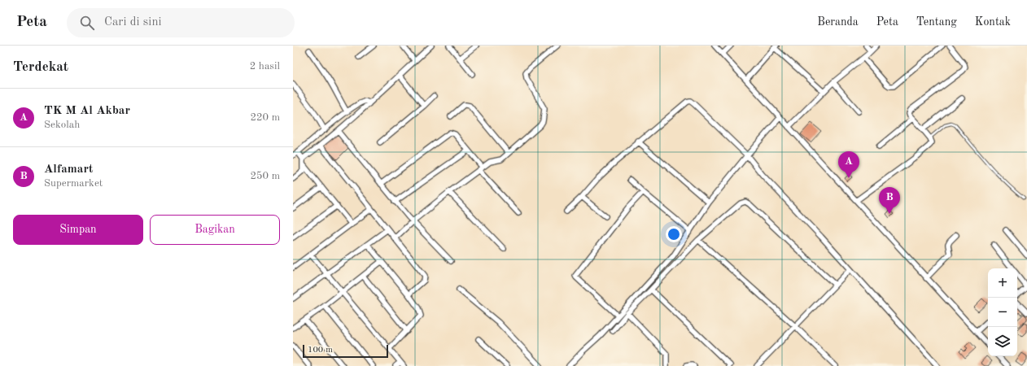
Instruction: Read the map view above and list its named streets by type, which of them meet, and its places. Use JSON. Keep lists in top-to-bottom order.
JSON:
{
  "scale_bar": "100 m",
  "page": {
    "header": "Peta",
    "search": "Cari di sini",
    "nav": [
      "Beranda",
      "Peta",
      "Tentang",
      "Kontak"
    ],
    "heading": ["Terdekat", "2 hasil"],
    "list": [
      {
        "mark": "A",
        "name": "TK M Al Akbar",
        "note": "Sekolah",
        "value": "220 m"
      },
      {
        "mark": "B",
        "name": "Alfamart",
        "note": "Supermarket",
        "value": "250 m"
      }
    ],
    "pins": ["A", "B"],
    "buttons": ["Simpan", "Bagikan"],
    "map_buttons": ["+", "−"],
    "scale": "100 m"
  }
}
